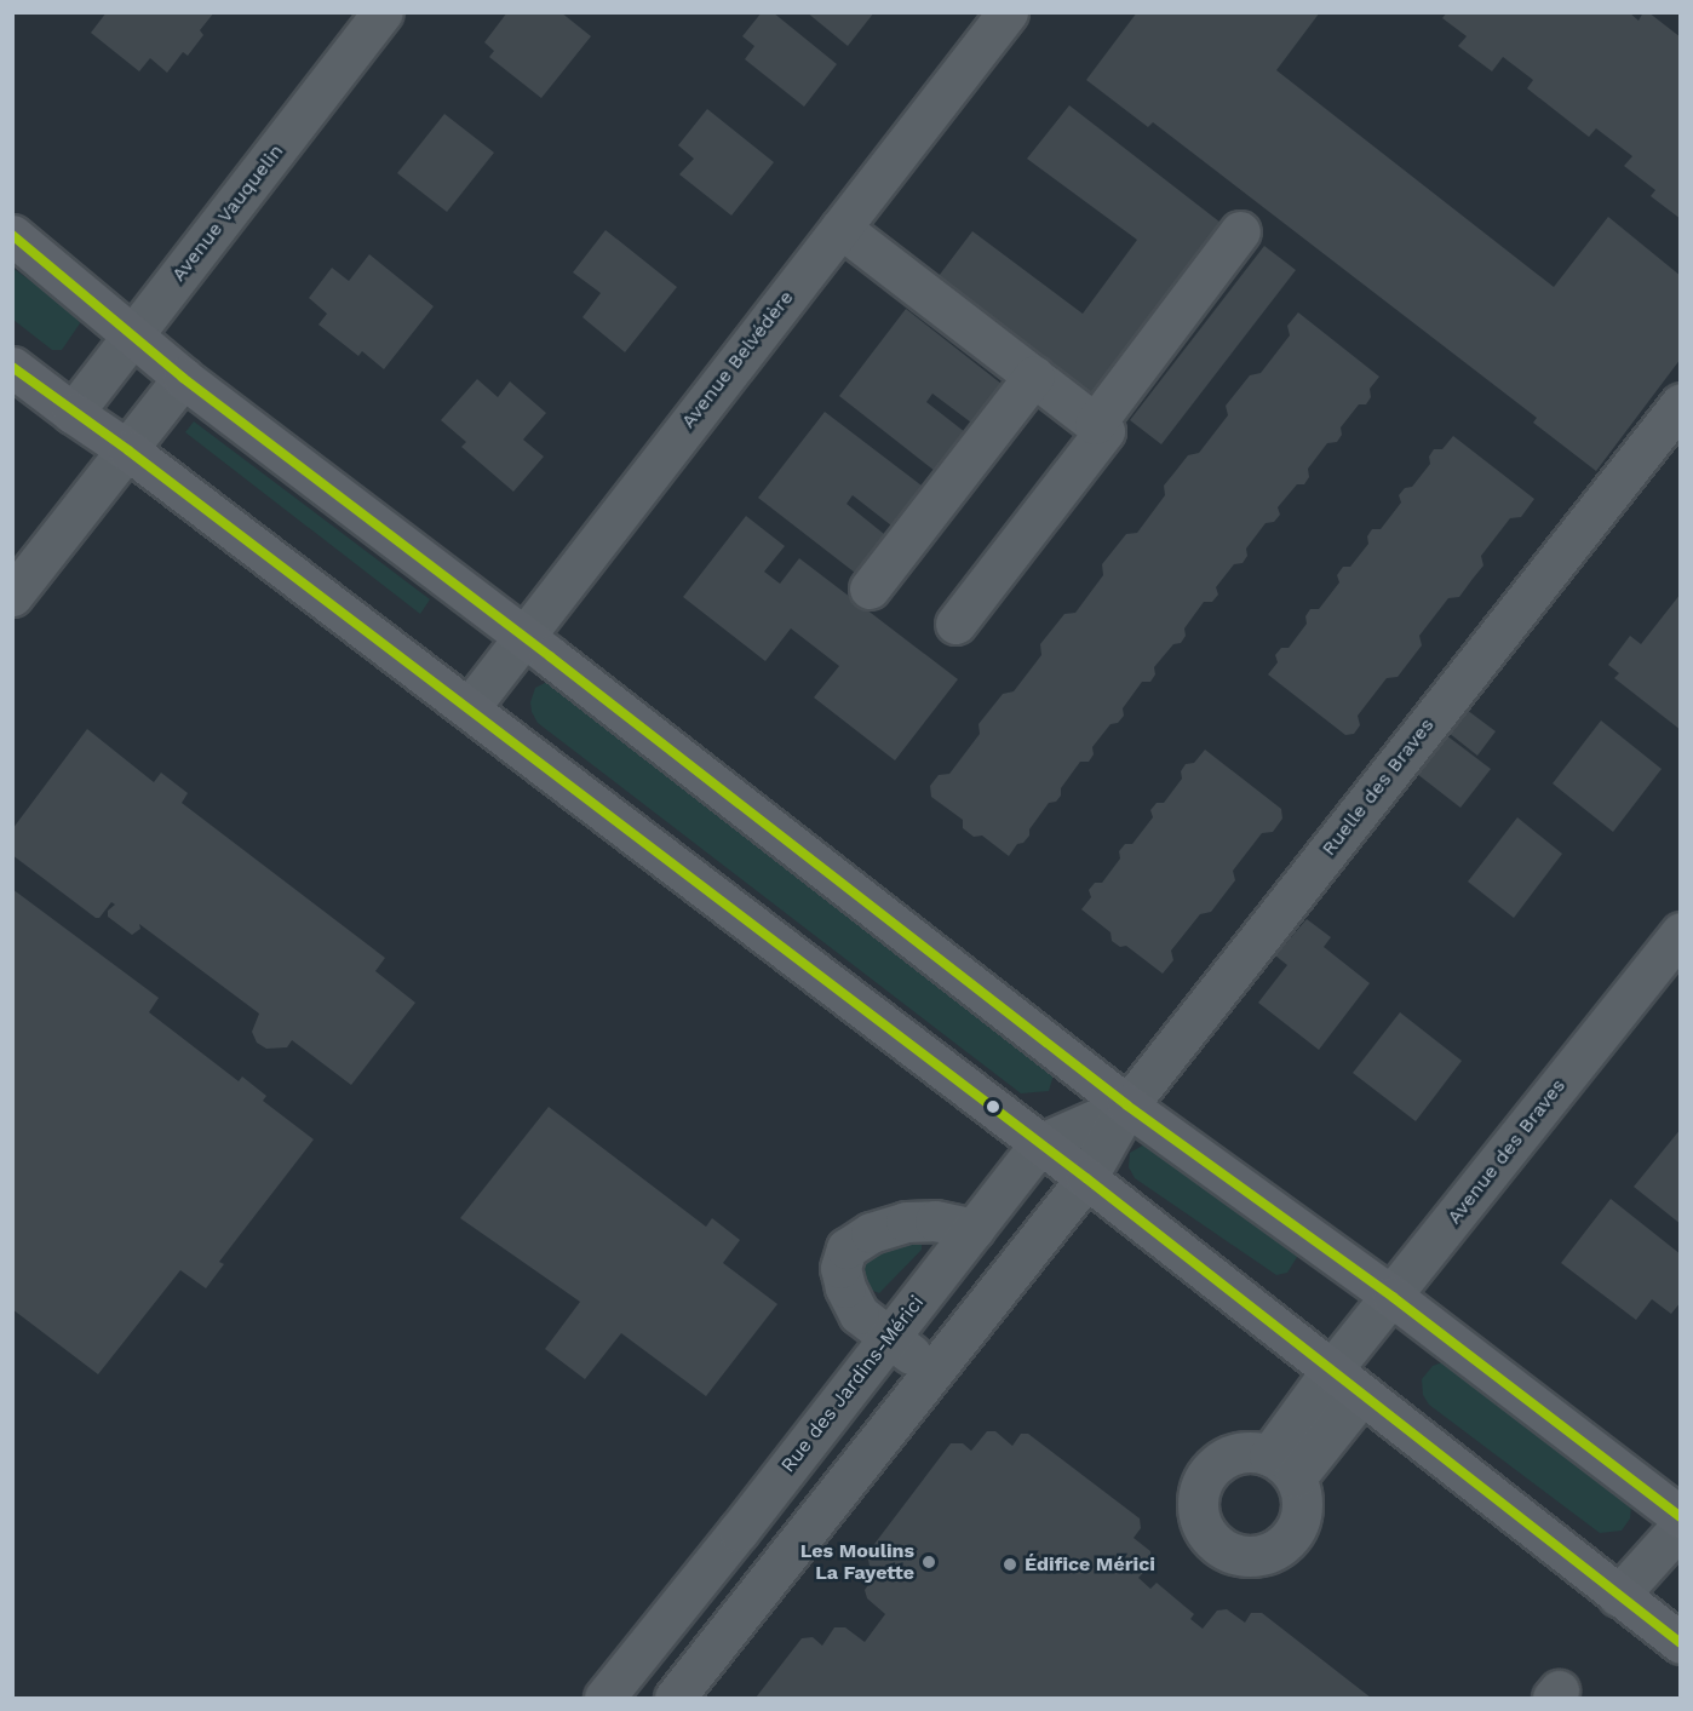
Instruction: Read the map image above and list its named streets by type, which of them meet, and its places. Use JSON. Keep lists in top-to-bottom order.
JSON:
{
  "streets": {
    "street": [
      "Avenue Vauquelin",
      "Avenue Belvédère",
      "Ruelle des Braves",
      "Avenue des Braves",
      "Rue des Jardins-Mérici"
    ]
  },
  "crossings": [
    ["Ruelle des Braves", "Rue des Jardins-Mérici"]
  ],
  "places": ["Les Moulins La Fayette", "Édifice Mérici"]
}
